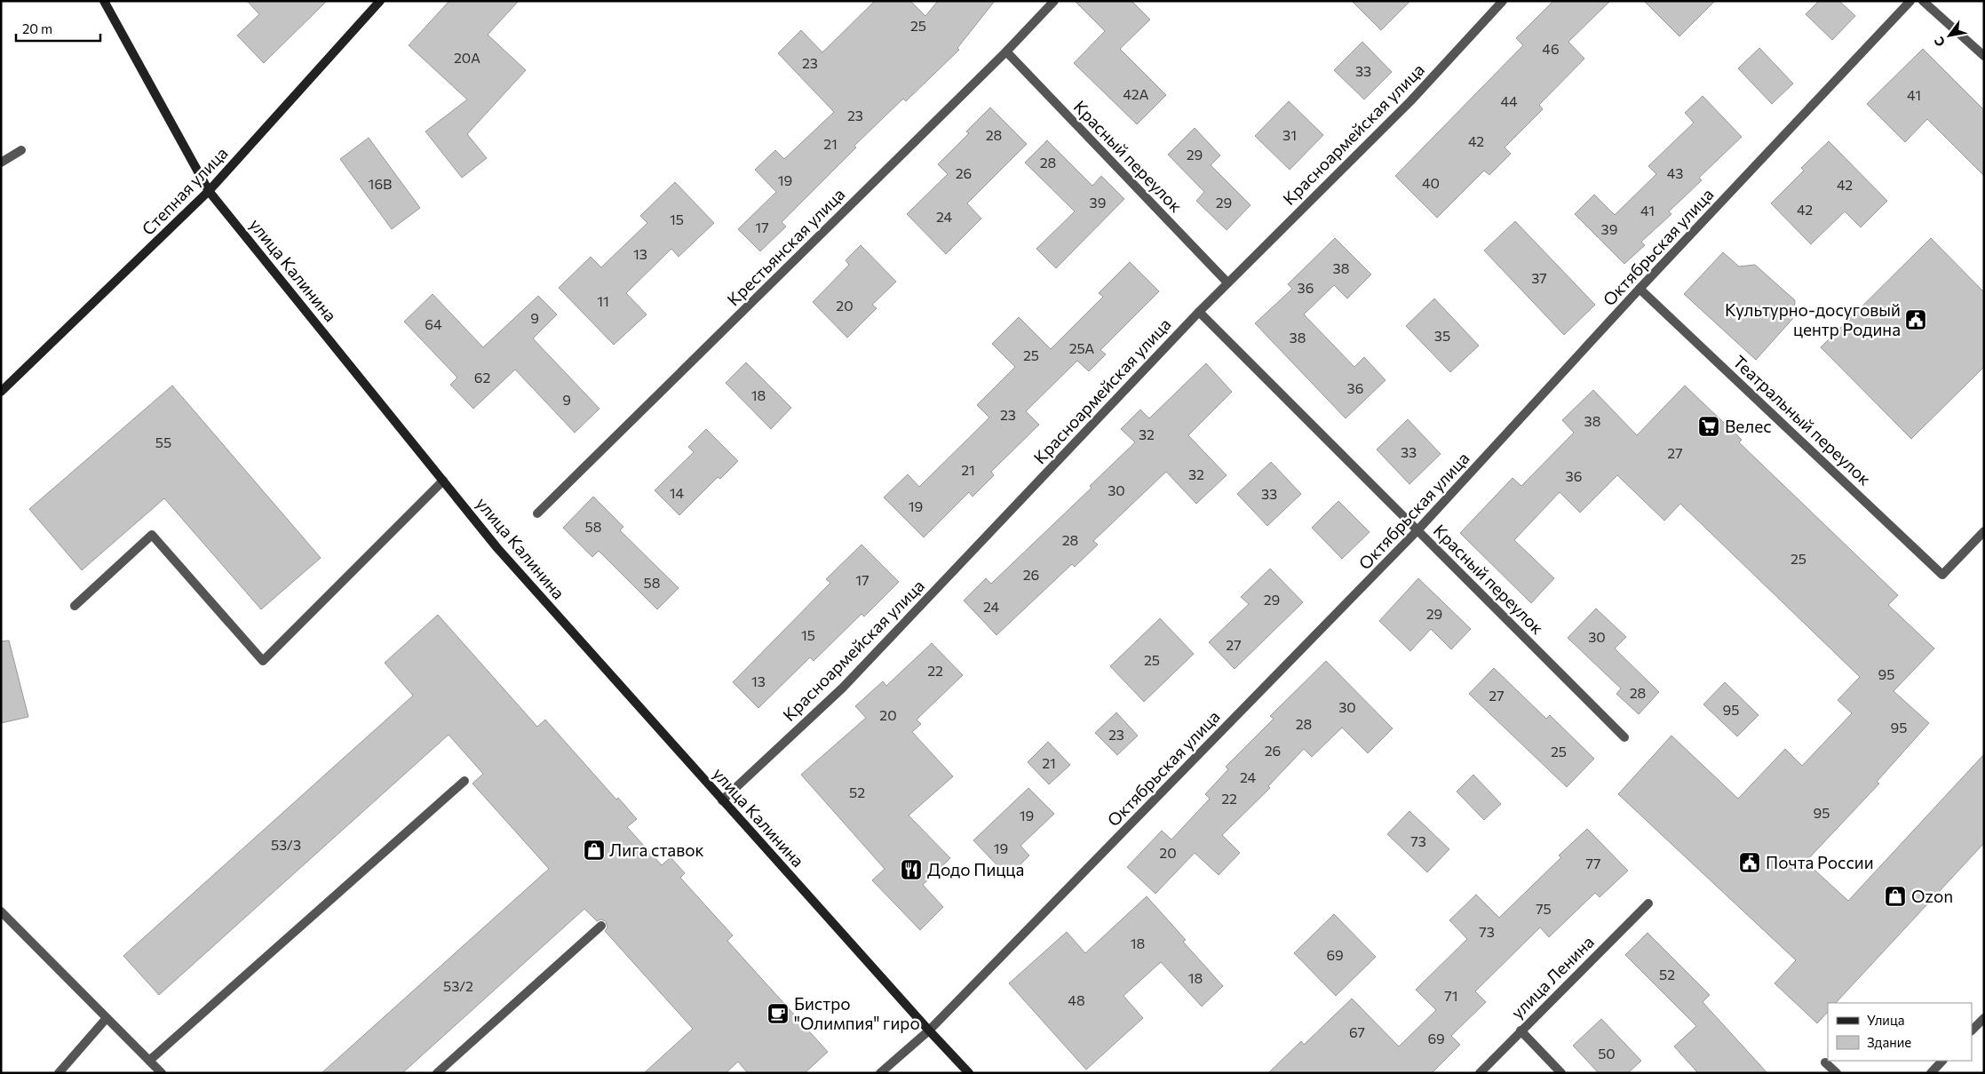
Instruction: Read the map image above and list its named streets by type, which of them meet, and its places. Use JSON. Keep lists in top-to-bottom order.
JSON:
{
  "streets": {
    "main road": ["Степная улица", "улица Калинина"],
    "street": [
      "Красноармейская улица",
      "Красный переулок",
      "Крестьянская улица",
      "Октябрьская улица",
      "Театральный переулок",
      "улица Ленина"
    ]
  },
  "crossings": [
    ["Красноармейская улица", "Красный переулок"],
    ["Красноармейская улица", "улица Калинина"],
    ["Красный переулок", "Крестьянская улица"],
    ["Красный переулок", "Октябрьская улица"],
    ["Степная улица", "улица Калинина"],
    ["Октябрьская улица", "улица Калинина"],
    ["Октябрьская улица", "Театральный переулок"]
  ],
  "places": {
    "public building": ["Культурно-досуговый центр Родина", "Почта России"],
    "supermarket": ["Велес"],
    "shop": ["Лига ставок", "Ozon"],
    "restaurant": ["Додо Пицца"],
    "cafe": ["Бистро \"Олимпия\" гиро"]
  },
  "house_numbers": [
    "25",
    "46",
    "20А",
    "23",
    "33",
    "42А",
    "41",
    "44",
    "23",
    "28",
    "31",
    "42",
    "21",
    "29",
    "28",
    "26",
    "43",
    "19",
    "40",
    "16В",
    "42",
    "39",
    "29",
    "42",
    "41",
    "24",
    "15",
    "17",
    "39",
    "13",
    "38",
    "37",
    "36",
    "11",
    "20",
    "9",
    "64",
    "35",
    "38",
    "25А",
    "25",
    "62",
    "36",
    "18",
    "9",
    "23",
    "38",
    "32",
    "55",
    "33",
    "27",
    "21",
    "32",
    "36",
    "30",
    "14",
    "33",
    "19",
    "58",
    "28",
    "25",
    "26",
    "17",
    "58",
    "29",
    "24",
    "29",
    "15",
    "30",
    "27",
    "25",
    "22",
    "95",
    "13",
    "28",
    "27",
    "30",
    "95",
    "20",
    "28",
    "95",
    "23",
    "26",
    "25",
    "21",
    "24",
    "52",
    "22",
    "95",
    "19",
    "73",
    "53/3",
    "19",
    "20",
    "77",
    "75",
    "73",
    "18",
    "69",
    "52",
    "18",
    "53/2",
    "71",
    "48",
    "67",
    "69",
    "50"
  ],
  "legend": ["Улица", "Здание"],
  "scale_bar": "20 m",
  "north": "bottom left"
}
